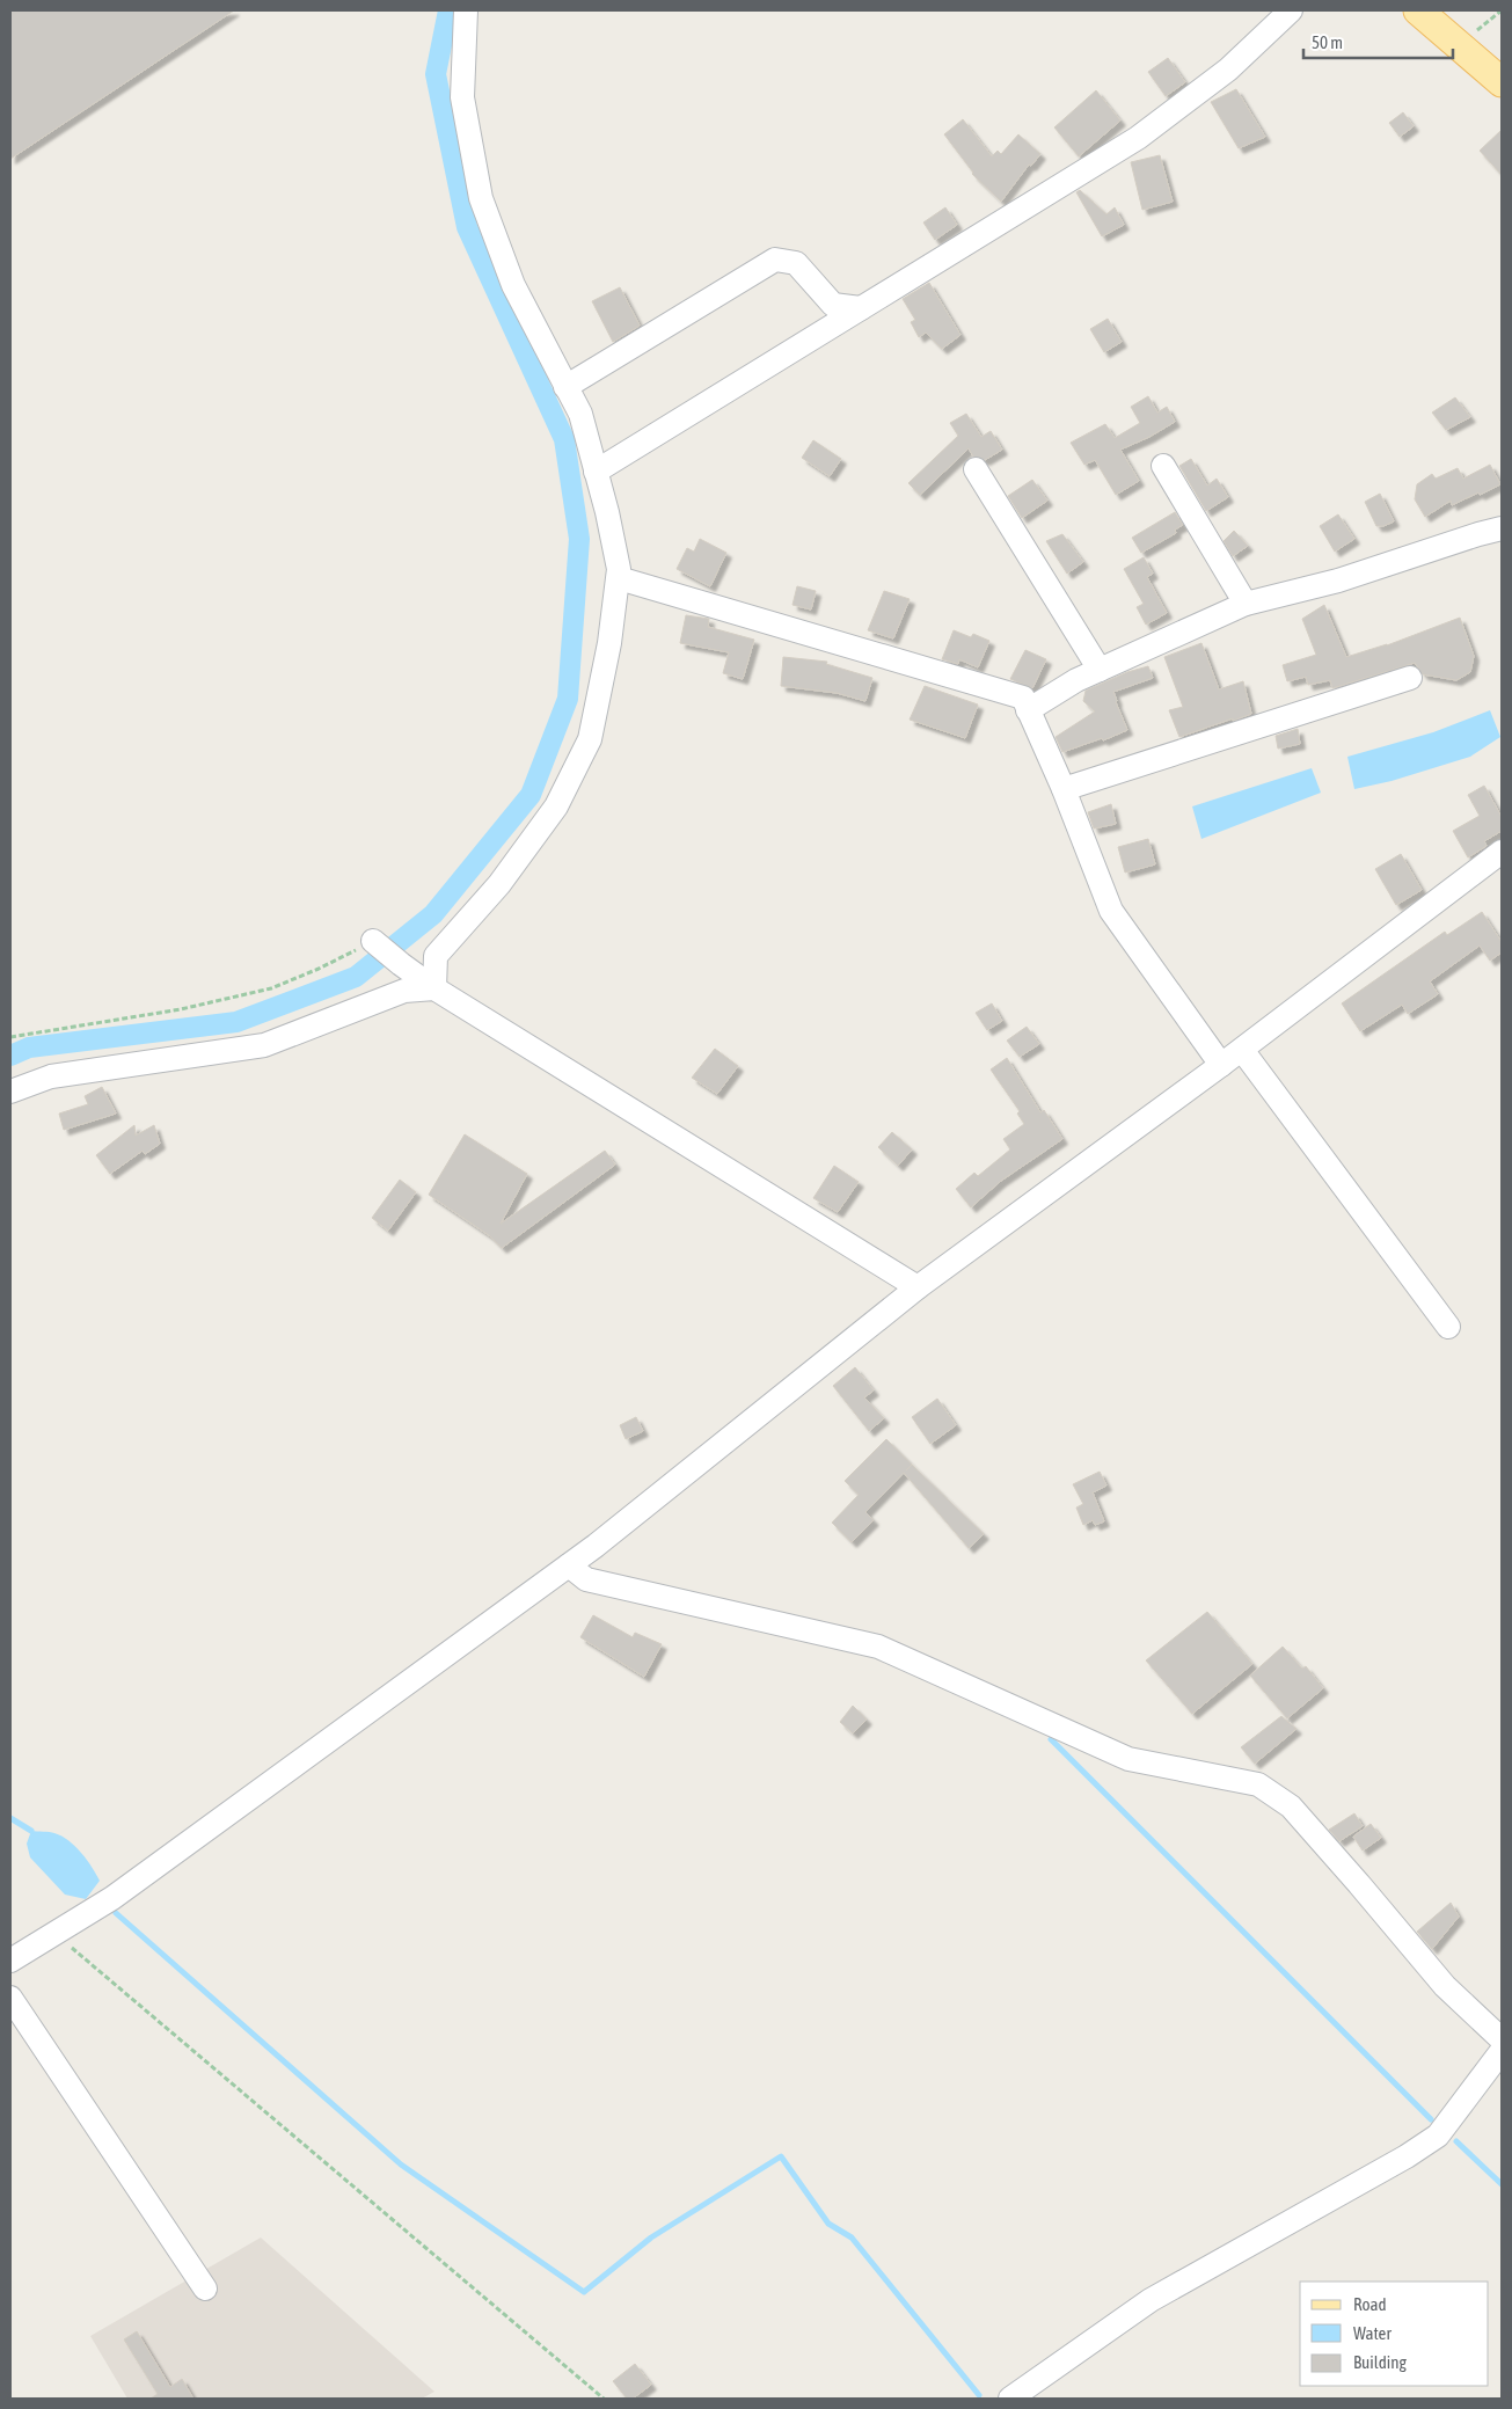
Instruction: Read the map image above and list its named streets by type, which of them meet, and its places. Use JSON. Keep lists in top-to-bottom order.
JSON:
{
  "legend": ["Road", "Water", "Building"],
  "scale_bar": "50 m"
}
